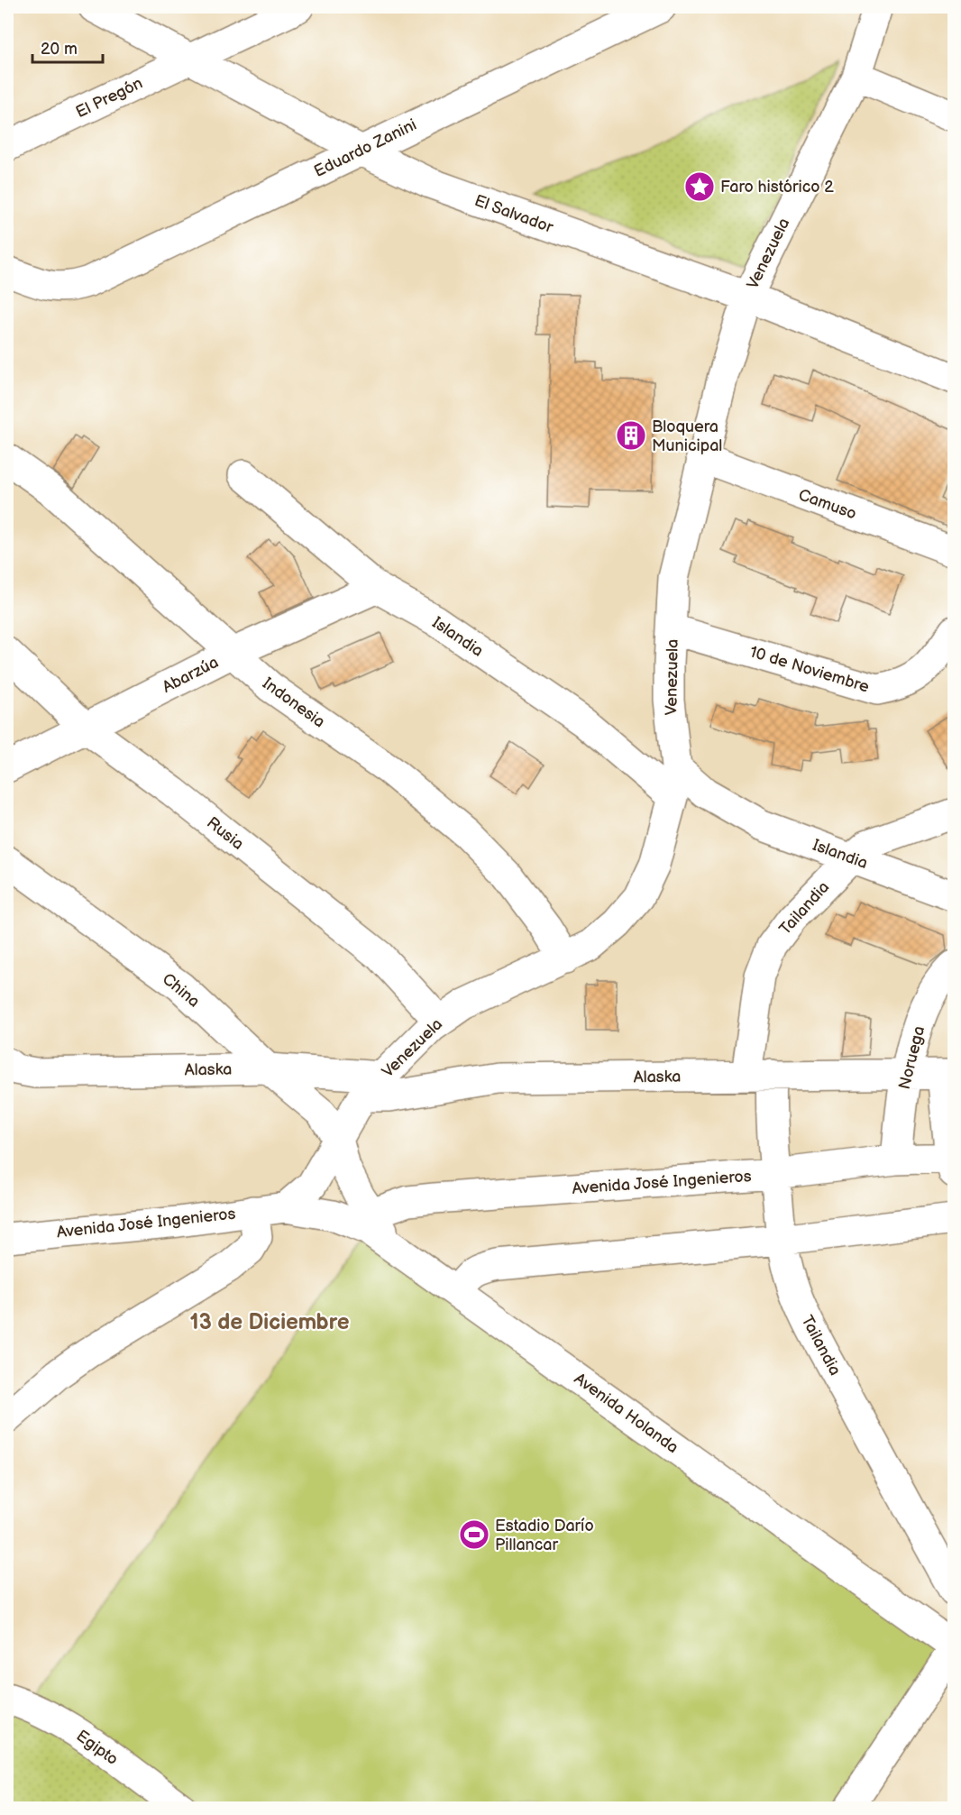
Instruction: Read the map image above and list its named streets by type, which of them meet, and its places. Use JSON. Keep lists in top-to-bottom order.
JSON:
{
  "streets": {
    "street": [
      "El Pregón",
      "Eduardo Zanini",
      "El Salvador",
      "Venezuela",
      "Camuso",
      "Islandia",
      "10 de Noviembre",
      "Abarzúa",
      "Indonesia",
      "Rusia",
      "Tailandia",
      "China",
      "Noruega",
      "Alaska",
      "Avenida José Ingenieros",
      "Avenida Holanda",
      "Egipto"
    ]
  },
  "crossings": [
    ["El Pregón", "El Salvador"],
    ["Eduardo Zanini", "El Salvador"],
    ["El Salvador", "Venezuela"],
    ["Venezuela", "Camuso"],
    ["Venezuela", "Islandia"],
    ["Venezuela", "10 de Noviembre"],
    ["Venezuela", "Indonesia"],
    ["Venezuela", "Rusia"],
    ["Venezuela", "China"],
    ["Venezuela", "Alaska"],
    ["Venezuela", "Avenida José Ingenieros"],
    ["Venezuela", "Avenida Holanda"],
    ["Islandia", "Abarzúa"],
    ["Islandia", "Tailandia"],
    ["Abarzúa", "Indonesia"],
    ["Abarzúa", "Rusia"],
    ["Tailandia", "Alaska"],
    ["Tailandia", "Avenida José Ingenieros"],
    ["China", "Alaska"],
    ["China", "Avenida José Ingenieros"],
    ["China", "Avenida Holanda"],
    ["Noruega", "Alaska"],
    ["Noruega", "Avenida José Ingenieros"],
    ["Avenida José Ingenieros", "Avenida Holanda"]
  ],
  "districts": ["13 de Diciembre"],
  "places": {
    "place": ["Faro histórico 2"],
    "building": ["Bloquera Municipal"],
    "sports": ["Estadio Darío Pillancar"]
  },
  "scale_bar": "20 m"
}
